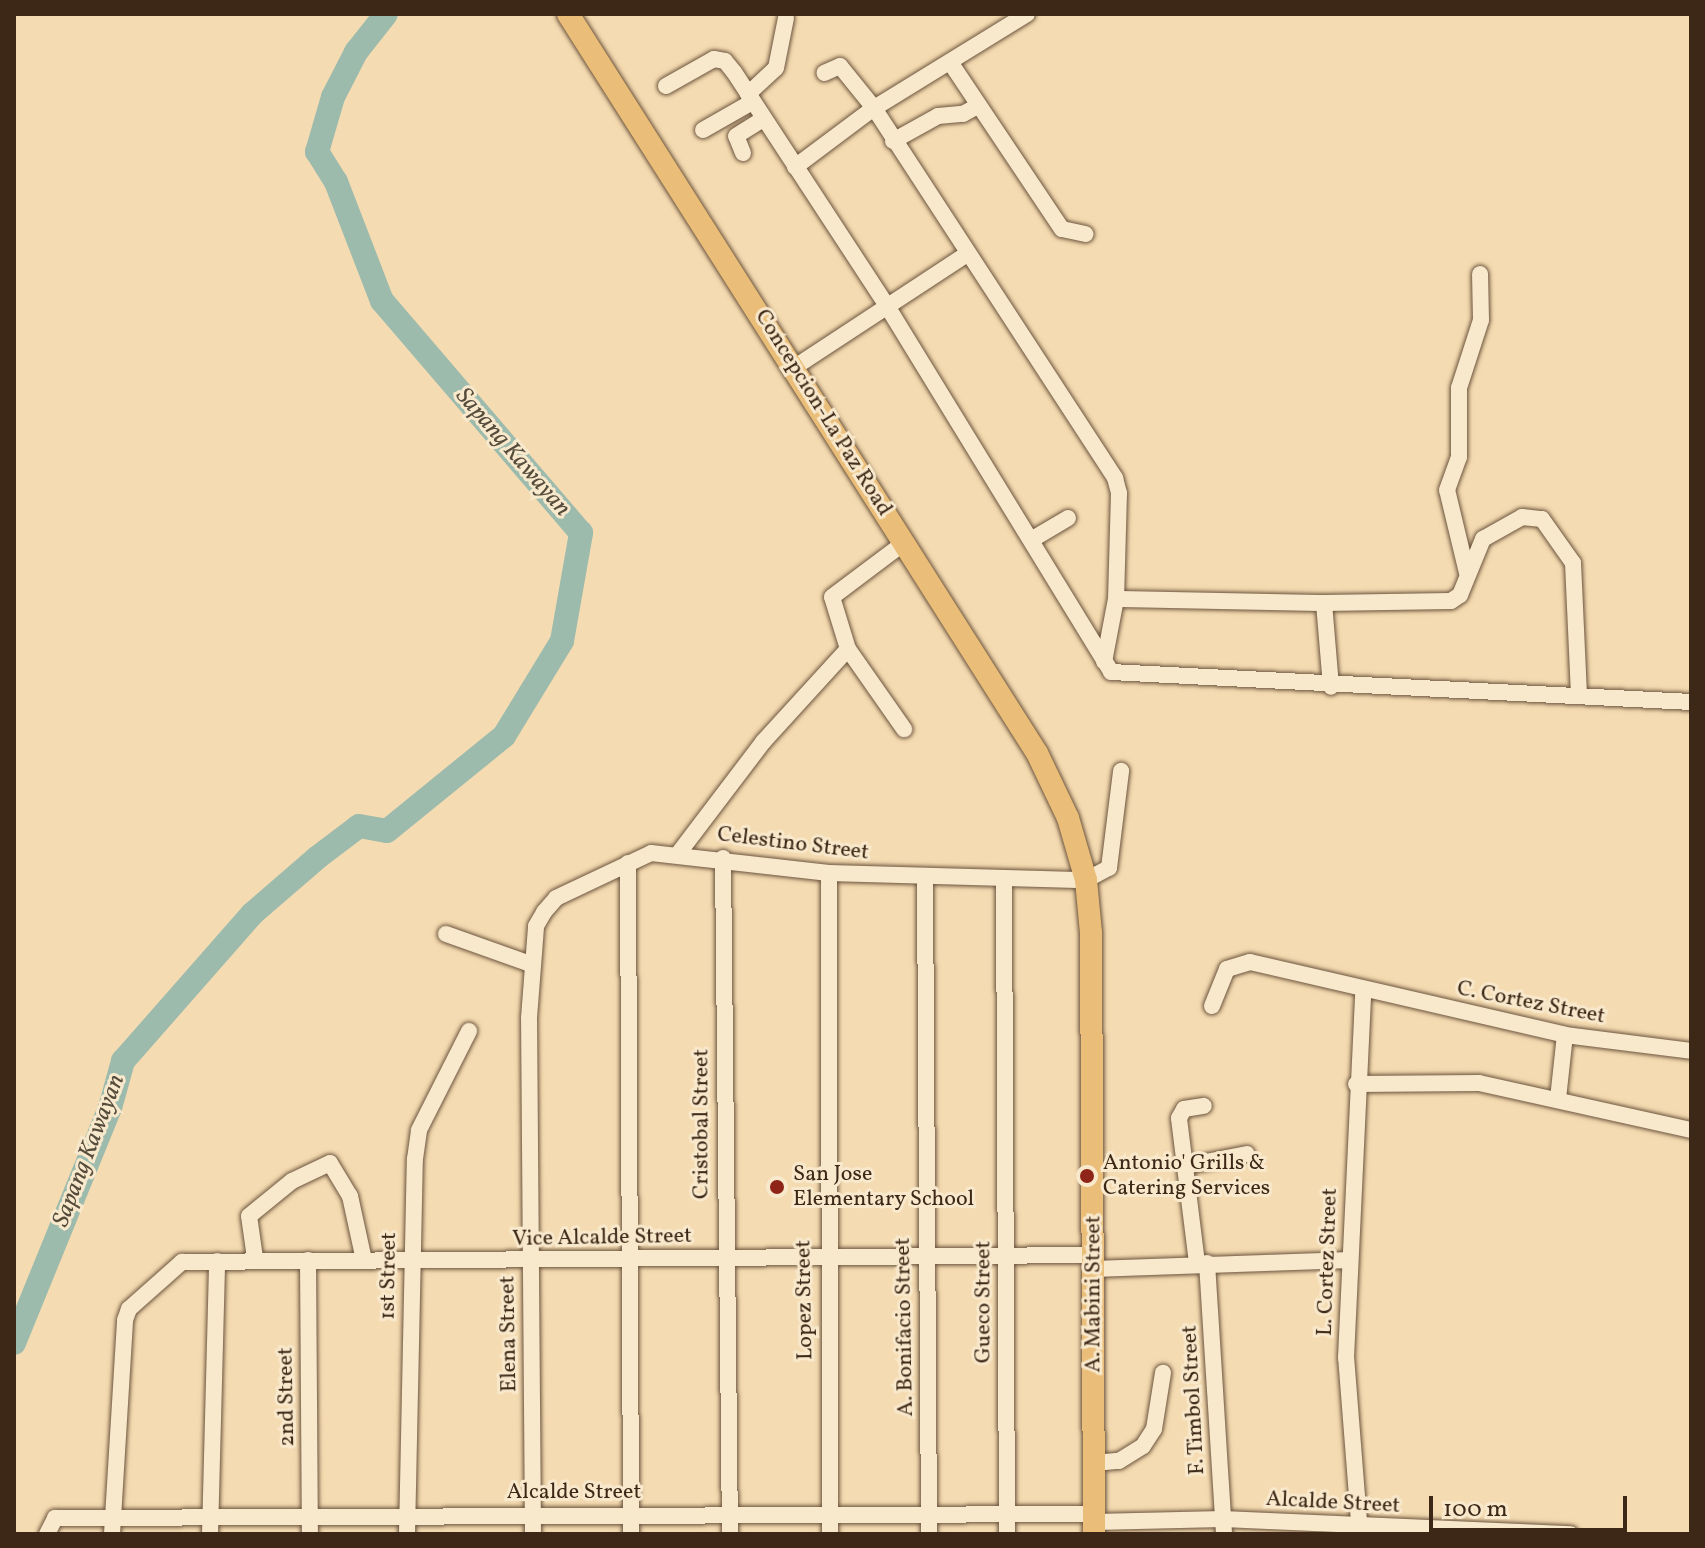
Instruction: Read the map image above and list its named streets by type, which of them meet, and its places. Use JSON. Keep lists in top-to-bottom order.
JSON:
{
  "streets": {
    "main road": ["Concepcion-La Paz Road", "A. Mabini Street"],
    "street": [
      "Celestino Street",
      "C. Cortez Street",
      "Cristobal Street",
      "Vice Alcalde Street",
      "L. Cortez Street",
      "1st Street",
      "Lopez Street",
      "Gueco Street",
      "A. Bonifacio Street",
      "Elena Street",
      "2nd Street",
      "F. Timbol Street",
      "Alcalde Street"
    ]
  },
  "crossings": [
    ["Concepcion-La Paz Road", "A. Mabini Street"],
    ["Celestino Street", "Cristobal Street"],
    ["Celestino Street", "A. Mabini Street"],
    ["Celestino Street", "Lopez Street"],
    ["Celestino Street", "Gueco Street"],
    ["Celestino Street", "A. Bonifacio Street"],
    ["Celestino Street", "Elena Street"],
    ["C. Cortez Street", "L. Cortez Street"],
    ["Cristobal Street", "Vice Alcalde Street"],
    ["Cristobal Street", "Alcalde Street"],
    ["Vice Alcalde Street", "L. Cortez Street"],
    ["Vice Alcalde Street", "1st Street"],
    ["Vice Alcalde Street", "A. Mabini Street"],
    ["Vice Alcalde Street", "Lopez Street"],
    ["Vice Alcalde Street", "Gueco Street"],
    ["Vice Alcalde Street", "A. Bonifacio Street"],
    ["Vice Alcalde Street", "Elena Street"],
    ["Vice Alcalde Street", "2nd Street"],
    ["Vice Alcalde Street", "F. Timbol Street"],
    ["Vice Alcalde Street", "Alcalde Street"],
    ["L. Cortez Street", "Alcalde Street"],
    ["1st Street", "Alcalde Street"],
    ["A. Mabini Street", "Alcalde Street"],
    ["Lopez Street", "Alcalde Street"],
    ["Gueco Street", "Alcalde Street"],
    ["A. Bonifacio Street", "Alcalde Street"],
    ["Elena Street", "Alcalde Street"],
    ["2nd Street", "Alcalde Street"],
    ["F. Timbol Street", "Alcalde Street"]
  ],
  "water": ["Sapang Kawayan"],
  "places": ["Antonio' Grills & Catering Services", "San Jose Elementary School"],
  "scale_bar": "100 m"
}
